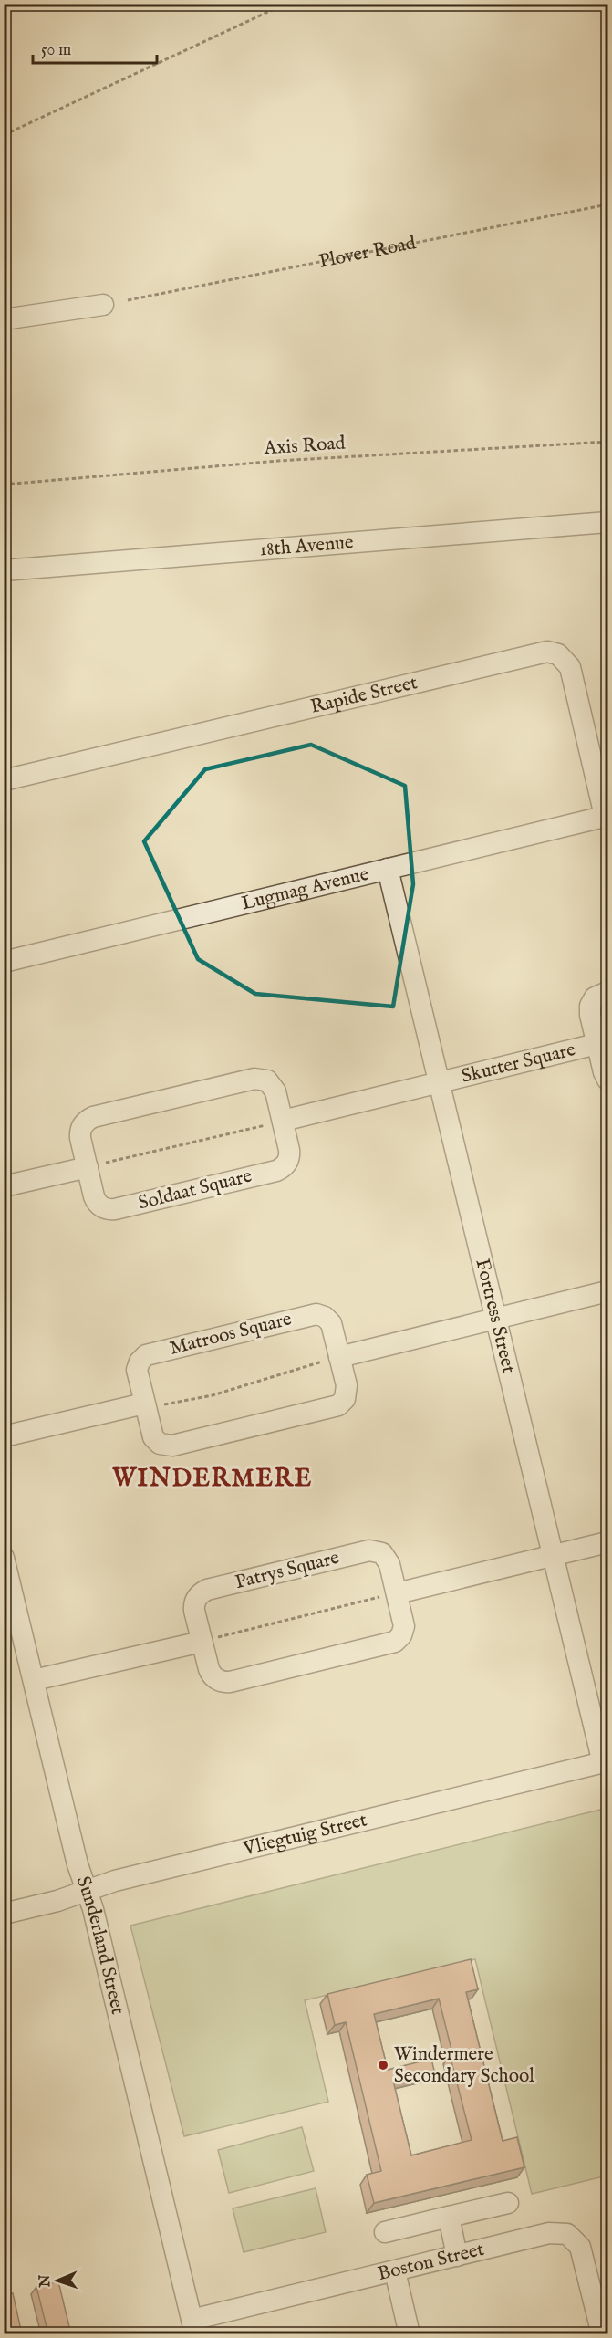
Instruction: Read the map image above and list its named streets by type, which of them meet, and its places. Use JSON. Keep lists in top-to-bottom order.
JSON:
{
  "streets": {
    "street": [
      "18th Avenue",
      "Rapide Street",
      "Lugmag Avenue",
      "Skutter Square",
      "Soldaat Square",
      "Fortress Street",
      "Matroos Square",
      "Patrys Square",
      "Vliegtuig Street",
      "Sunderland Street",
      "Boston Street"
    ],
    "path": ["Plover Road", "Axis Road"]
  },
  "crossings": [
    ["Rapide Street", "Lugmag Avenue"],
    ["Lugmag Avenue", "Fortress Street"],
    ["Skutter Square", "Fortress Street"],
    ["Fortress Street", "Vliegtuig Street"],
    ["Vliegtuig Street", "Sunderland Street"],
    ["Sunderland Street", "Boston Street"]
  ],
  "districts": ["WINDERMERE"],
  "places": ["Windermere Secondary School"],
  "scale_bar": "50 m",
  "north": "left"
}
